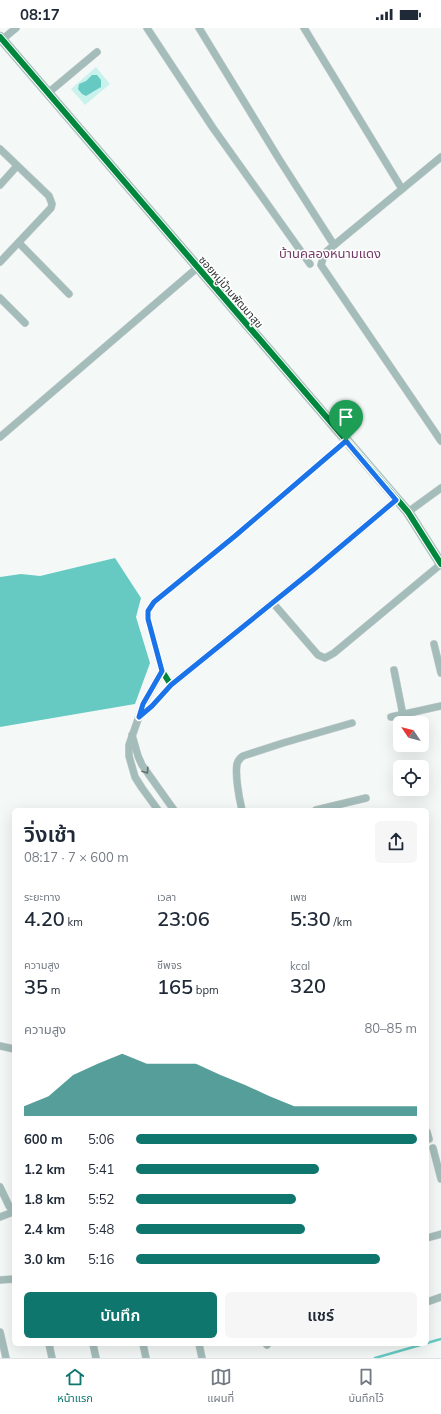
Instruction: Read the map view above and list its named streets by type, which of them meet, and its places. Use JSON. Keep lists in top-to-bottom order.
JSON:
{
  "streets": {
    "street": ["ซอยหมู่บ้านพัฒนาสุข"]
  },
  "districts": ["บ้านคลองหนามแดง"],
  "north": "top left",
  "page": {
    "status": "08:17",
    "heading": ["วิ่งเช้า", "08:17 · 7 × 600 m"],
    "stats": [
      ["ระยะทาง", "4.20 km"],
      ["เวลา", "23:06"],
      ["เพซ", "5:30 /km"],
      ["ความสูง", "35 m"],
      ["ชีพจร", "165 bpm"],
      ["kcal", "320"]
    ],
    "chart": ["ความสูง", "80–85 m"],
    "list": [
      {
        "name": "600 m",
        "note": "5:06"
      },
      {
        "name": "1.2 km",
        "note": "5:41"
      },
      {
        "name": "1.8 km",
        "note": "5:52"
      },
      {
        "name": "2.4 km",
        "note": "5:48"
      },
      {
        "name": "3.0 km",
        "note": "5:16"
      }
    ],
    "buttons": ["บันทึก", "แชร์"],
    "tabs": ["หน้าแรก", "แผนที่", "บันทึกไว้"]
  }
}
